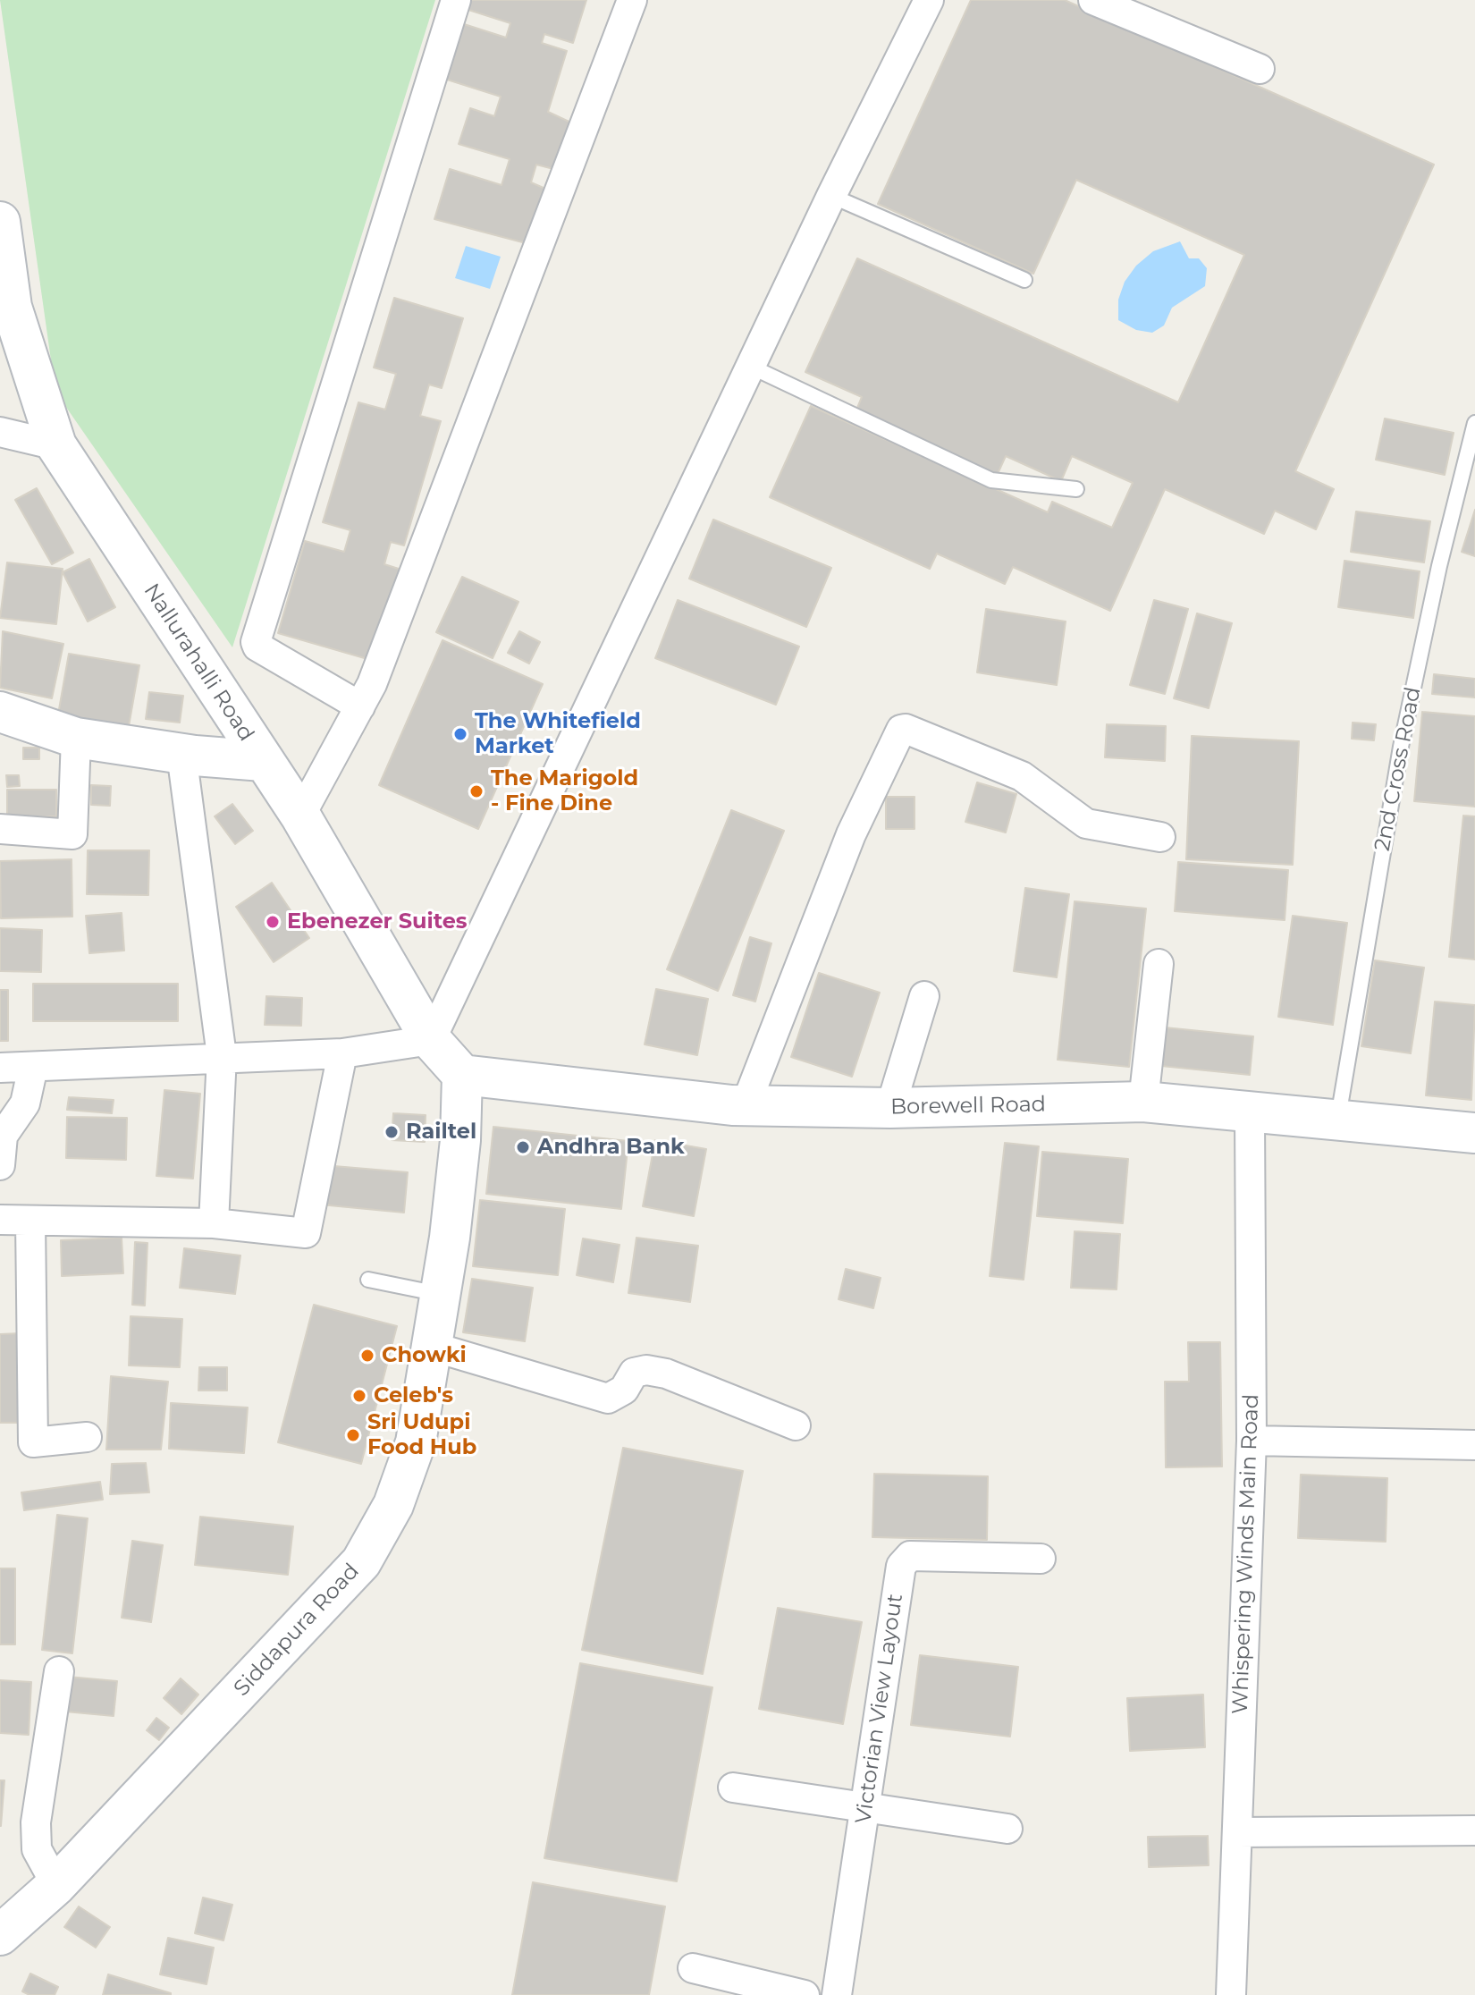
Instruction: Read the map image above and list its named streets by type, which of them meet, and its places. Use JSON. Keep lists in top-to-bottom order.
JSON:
{
  "streets": {
    "street": [
      "Nallurahalli Road",
      "Borewell Road",
      "Whispering Winds Main Road",
      "Siddapura Road",
      "Victorian View Layout"
    ],
    "lane": ["2nd Cross Road"]
  },
  "crossings": [
    ["Nallurahalli Road", "Borewell Road"],
    ["Nallurahalli Road", "Siddapura Road"],
    ["2nd Cross Road", "Borewell Road"],
    ["Borewell Road", "Whispering Winds Main Road"],
    ["Borewell Road", "Siddapura Road"]
  ],
  "places": [
    "The Whitefield Market",
    "The Marigold - Fine Dine",
    "Ebenezer Suites",
    "Railtel",
    "Andhra Bank",
    "Chowki",
    "Celeb's",
    "Sri Udupi Food Hub"
  ]
}
